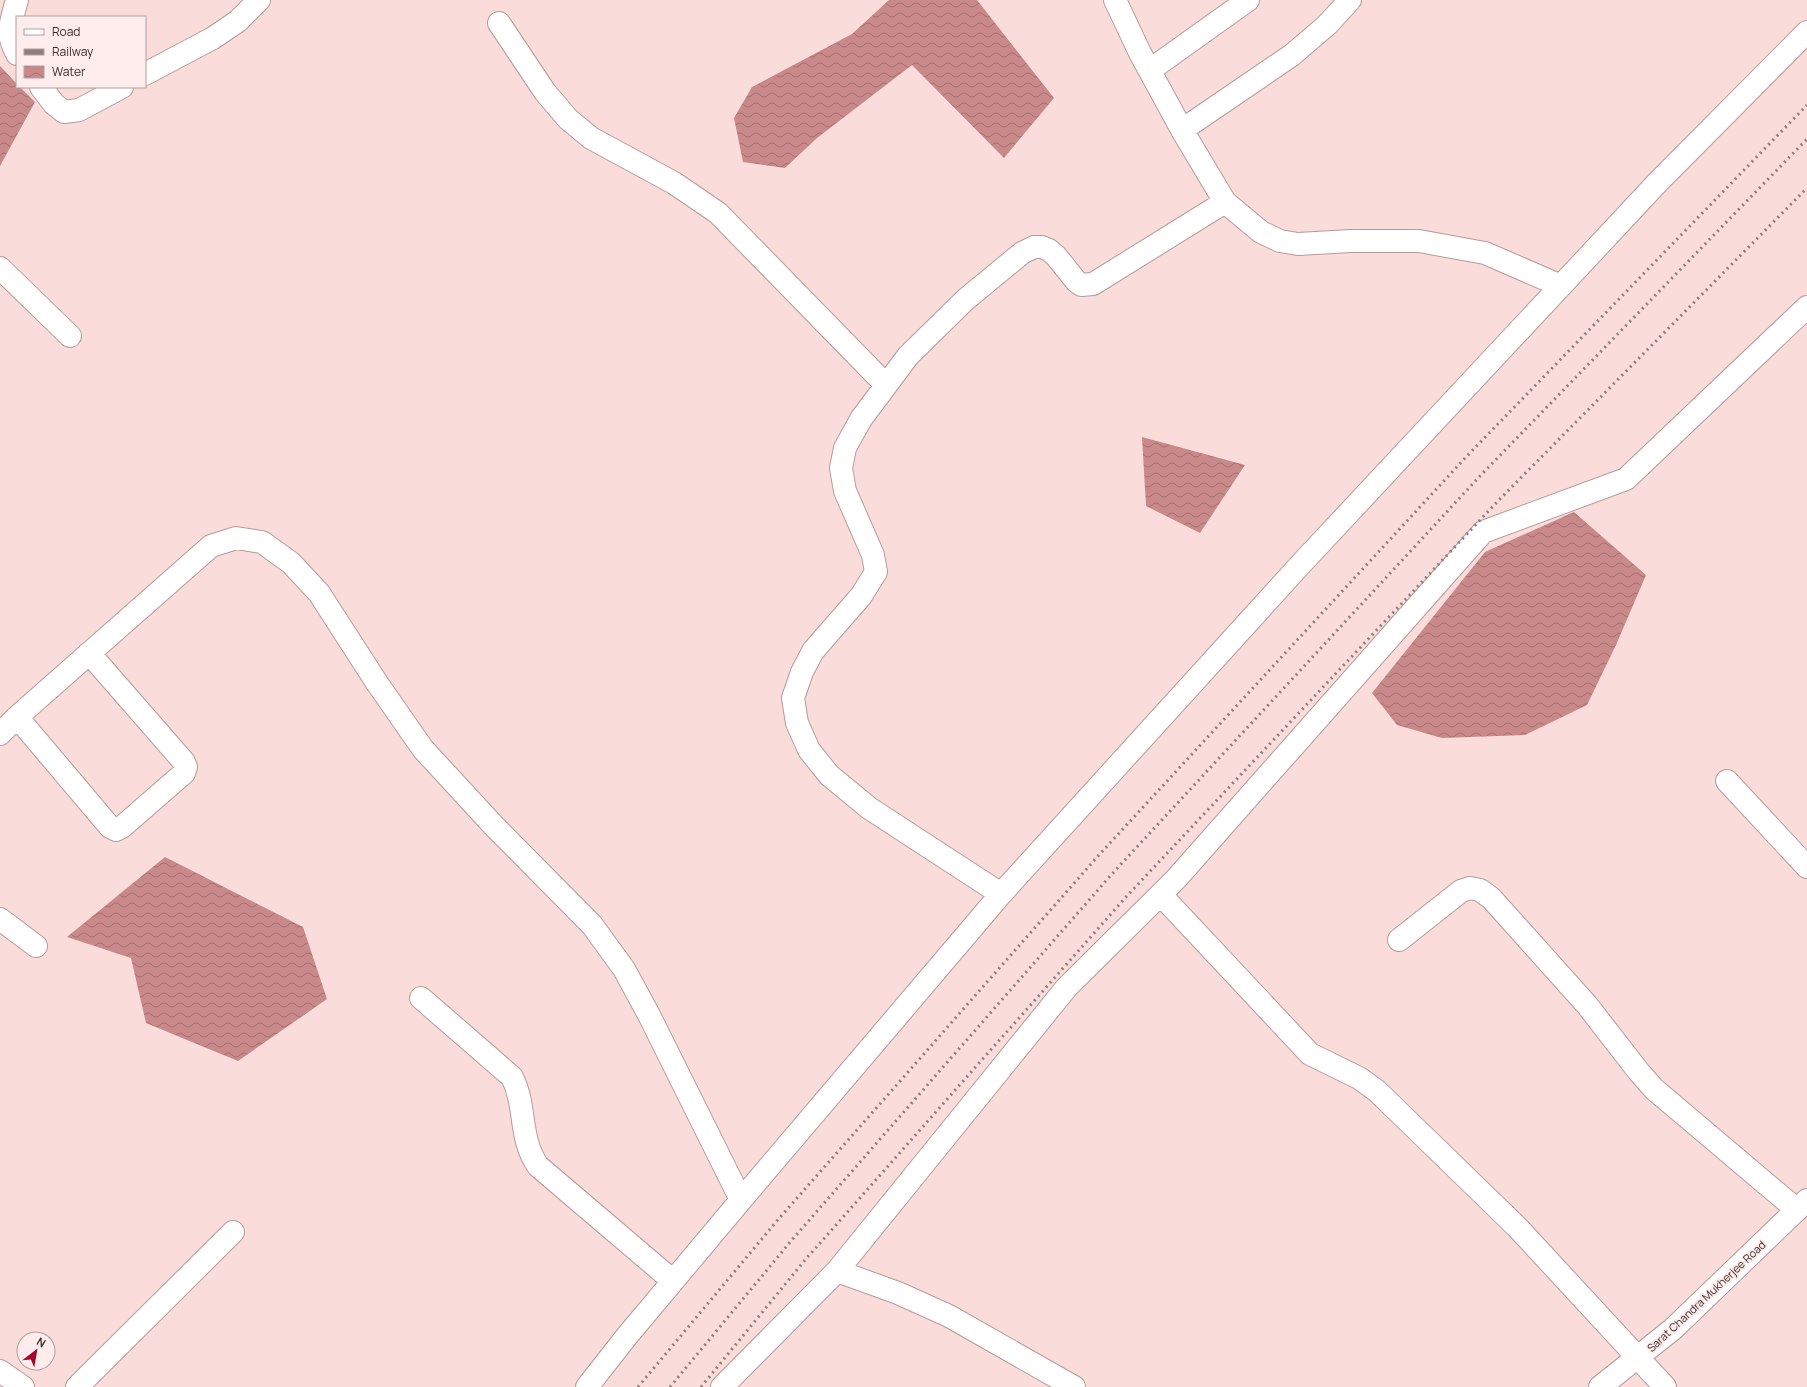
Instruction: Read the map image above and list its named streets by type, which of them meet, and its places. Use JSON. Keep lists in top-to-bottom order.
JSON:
{
  "streets": {
    "street": ["Sarat Chandra Mukherjee Road"]
  },
  "legend": ["Road", "Railway", "Water"],
  "north": "top right"
}
